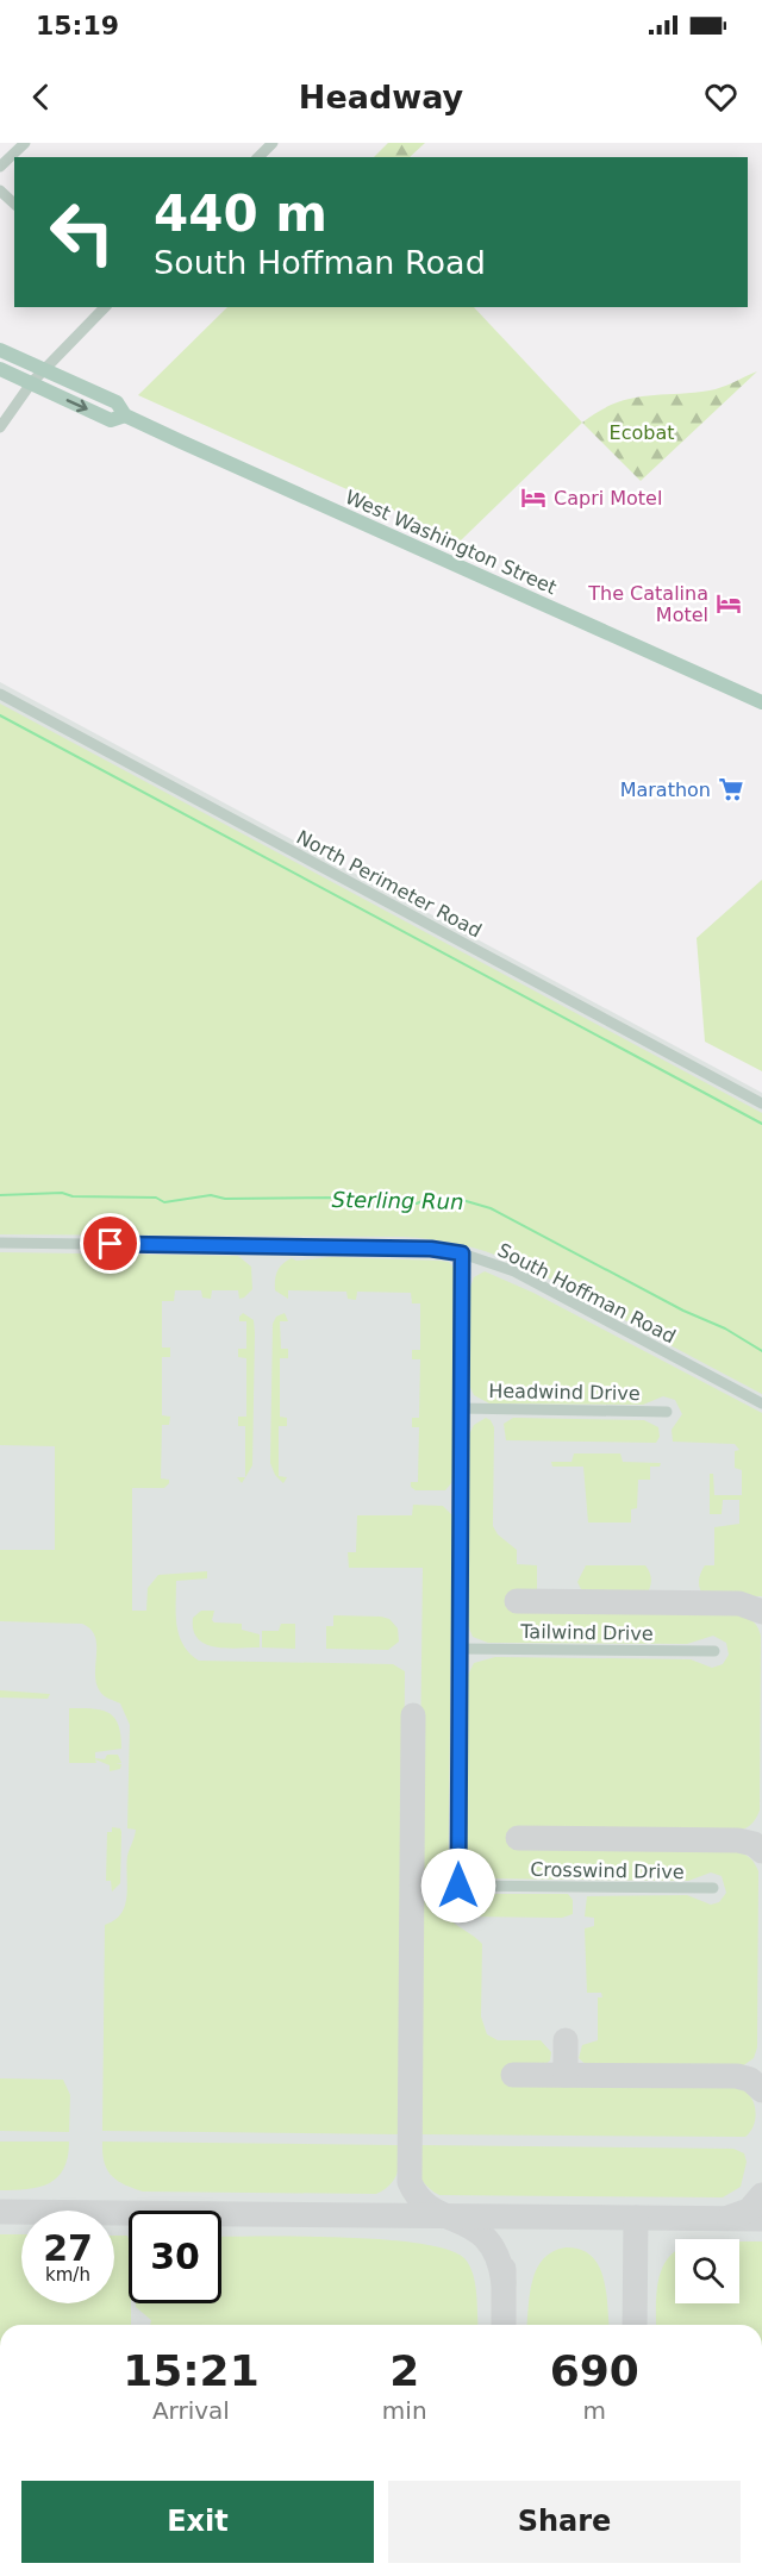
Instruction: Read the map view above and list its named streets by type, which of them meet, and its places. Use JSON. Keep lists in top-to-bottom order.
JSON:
{
  "streets": {
    "main road": ["West Washington Street"],
    "street": [
      "North Perimeter Road",
      "South Hoffman Road",
      "Headwind Drive",
      "Tailwind Drive",
      "Crosswind Drive"
    ]
  },
  "crossings": [
    ["Tailwind Drive", "Crosswind Drive"]
  ],
  "water": ["Sterling Run"],
  "parks": ["Ecobat"],
  "places": {
    "hotel": ["Capri Motel", "The Catalina Motel"],
    "supermarket": ["Marathon"]
  },
  "page": {
    "status": "15:19",
    "header": "Headway",
    "turn": ["440 m", "South Hoffman Road"],
    "speed": "27 km/h",
    "limit": "30",
    "eta": [
      "15:21",
      "Arrival",
      "2",
      "min",
      "690",
      "m"
    ],
    "buttons": ["Exit", "Share"]
  }
}
